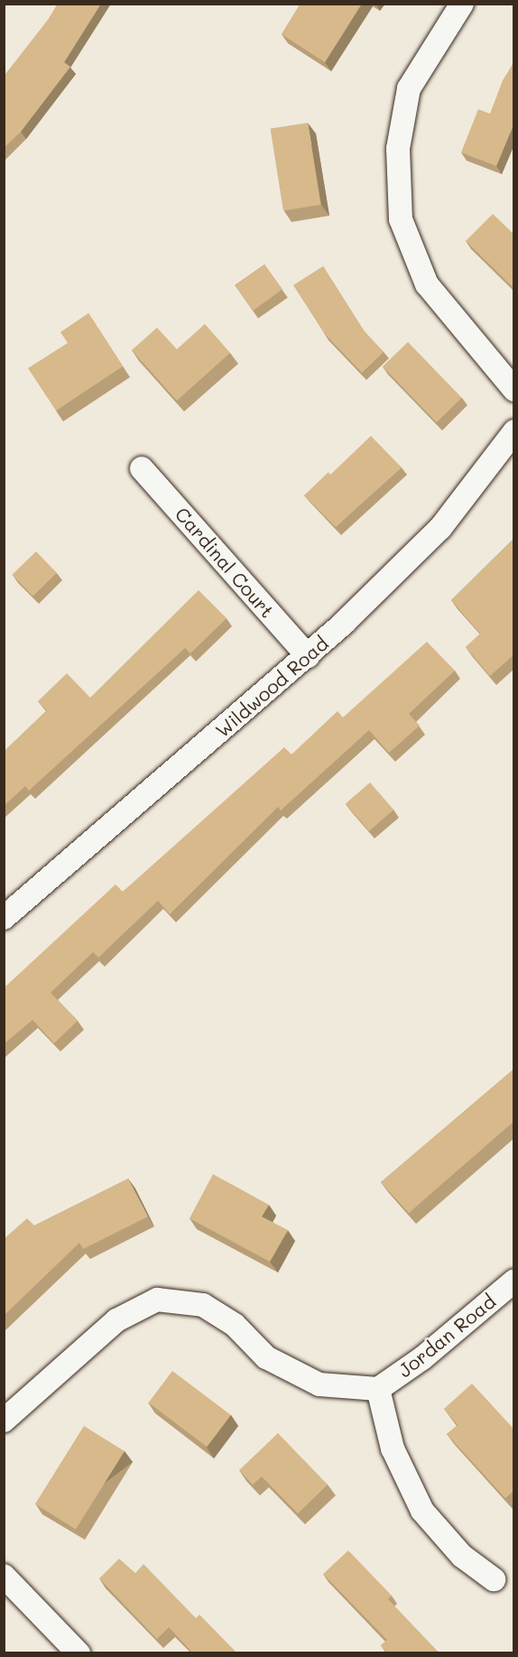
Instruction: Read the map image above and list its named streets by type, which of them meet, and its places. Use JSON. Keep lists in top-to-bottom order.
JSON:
{
  "streets": {
    "street": ["Cardinal Court", "Wildwood Road", "Jordan Road"]
  },
  "crossings": [
    ["Cardinal Court", "Wildwood Road"]
  ]
}
